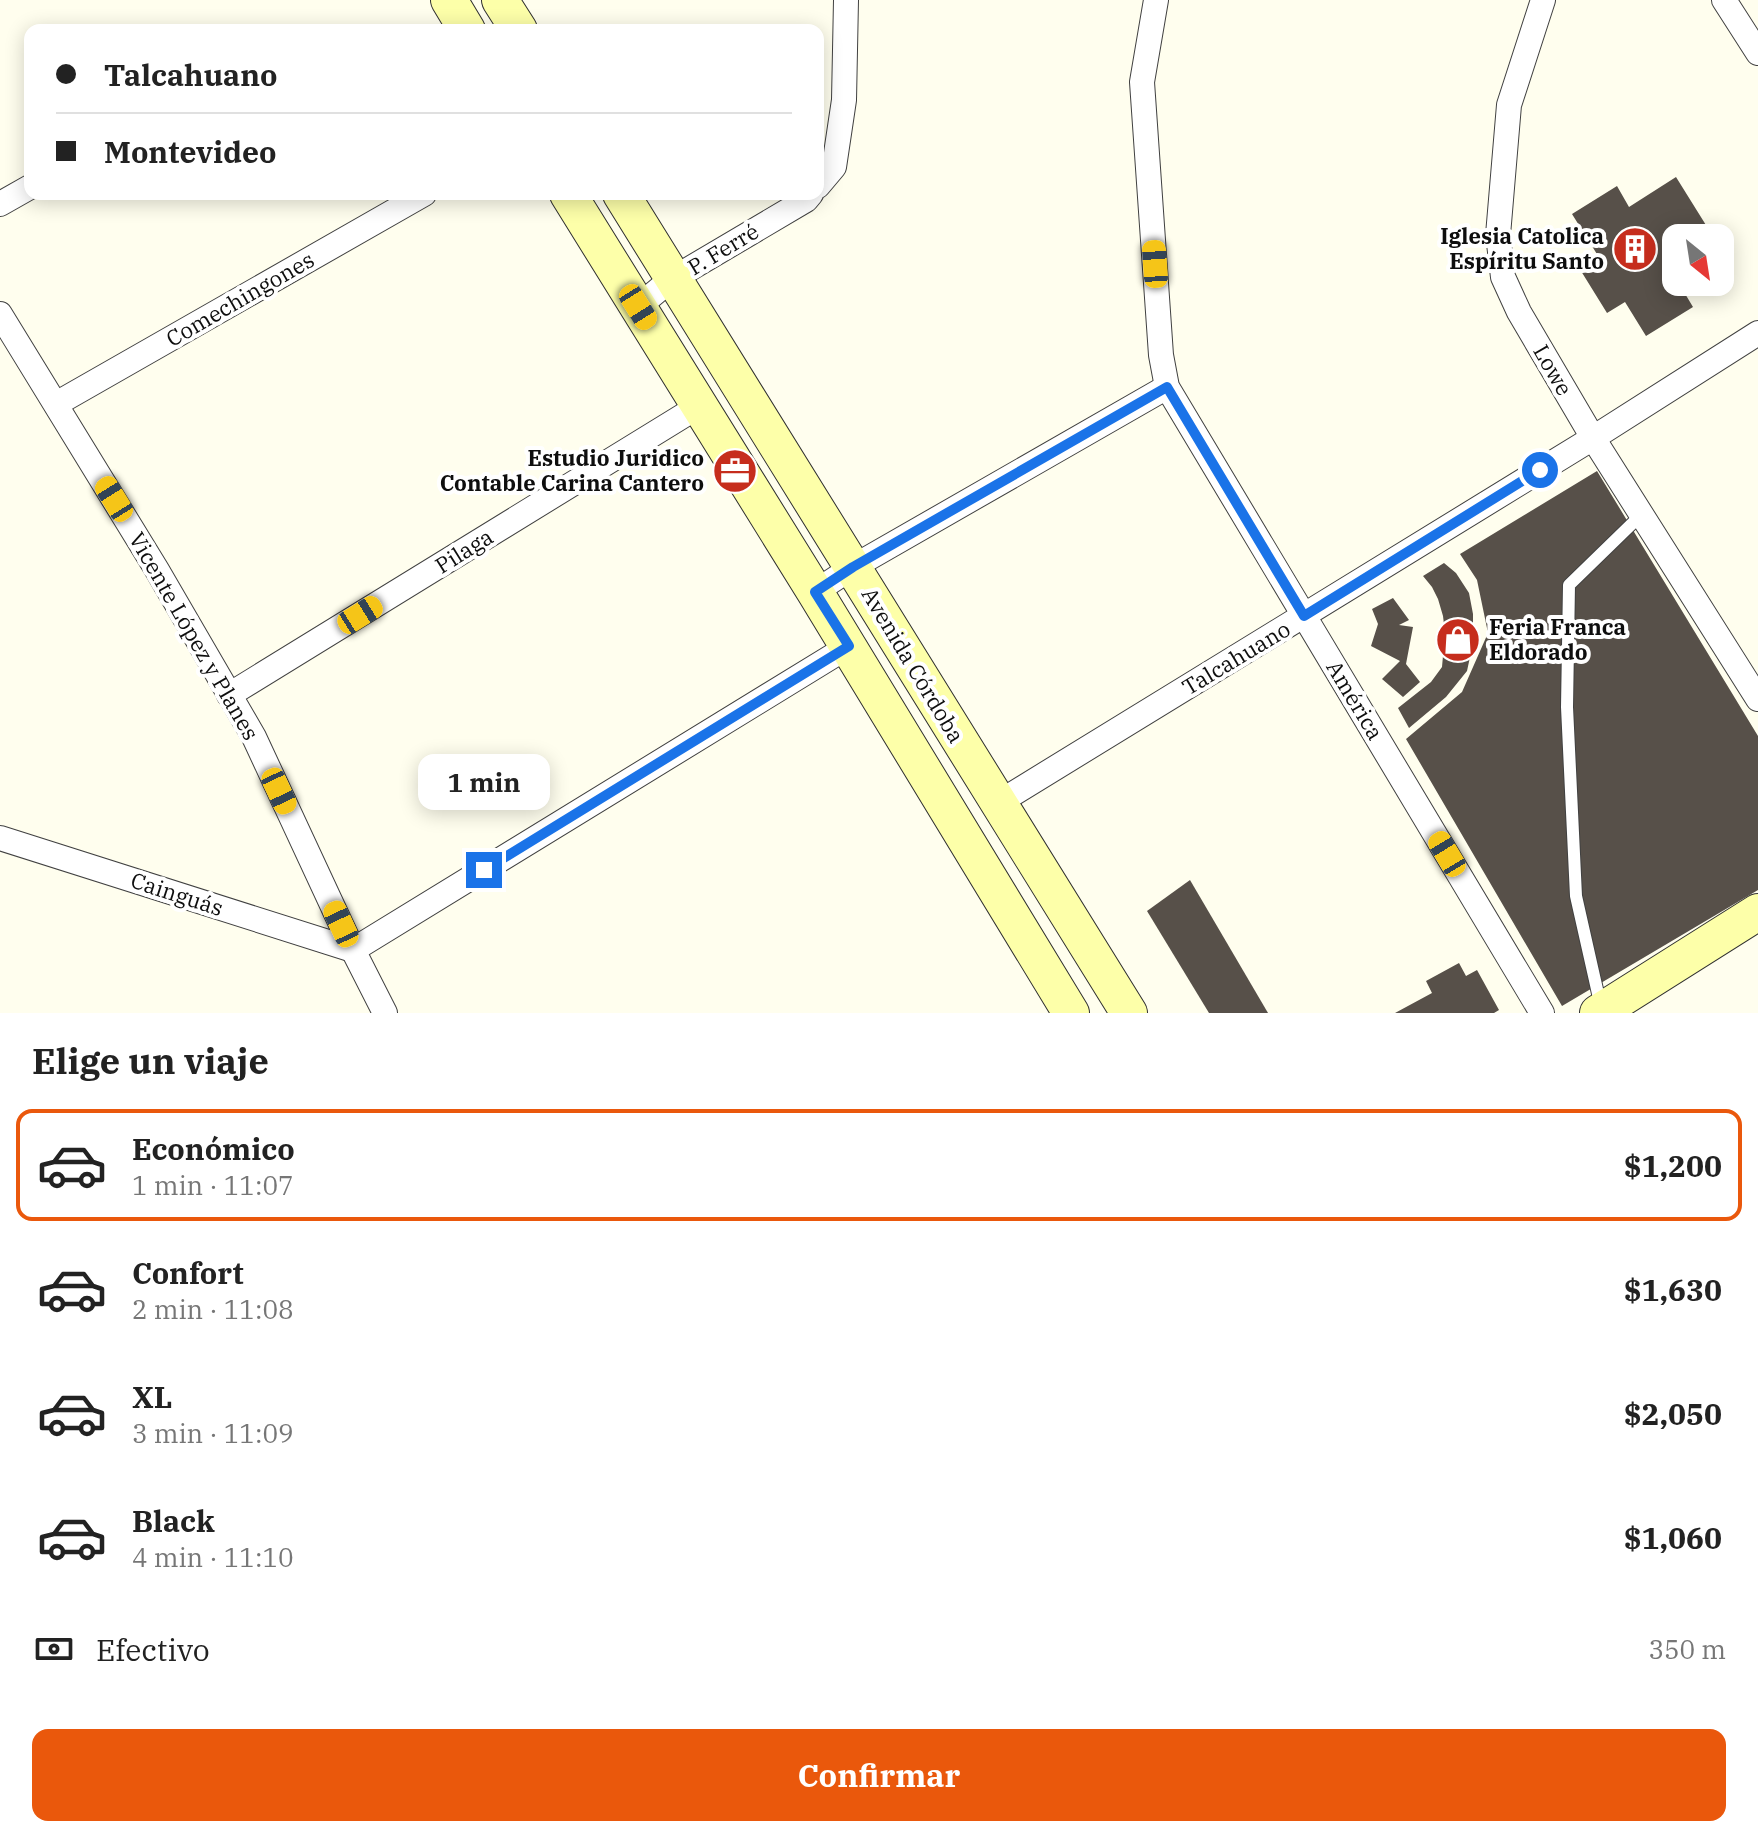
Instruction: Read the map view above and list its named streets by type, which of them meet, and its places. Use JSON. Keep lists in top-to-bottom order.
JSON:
{
  "streets": {
    "main road": ["Avenida Córdoba"],
    "street": [
      "P. Ferré",
      "Comechingones",
      "Lowe",
      "Pilaga",
      "Vicente López y Planes",
      "Talcahuano",
      "América",
      "Cainguás"
    ]
  },
  "crossings": [
    ["P. Ferré", "Avenida Córdoba"],
    ["Comechingones", "Vicente López y Planes"],
    ["Lowe", "Talcahuano"],
    ["Pilaga", "Vicente López y Planes"],
    ["Pilaga", "Avenida Córdoba"],
    ["Vicente López y Planes", "Cainguás"],
    ["Talcahuano", "Avenida Córdoba"],
    ["Talcahuano", "América"]
  ],
  "places": {
    "building": ["Iglesia Catolica Espíritu Santo"],
    "office": ["Estudio Juridico Contable Carina Cantero"],
    "shop": ["Feria Franca Eldorado"]
  },
  "north": "bottom right",
  "page": {
    "banner": ["Talcahuano", "Montevideo"],
    "bubble": "1 min",
    "heading": "Elige un viaje",
    "list": [
      {
        "name": "Económico",
        "note": "1 min · 11:07",
        "value": "$1,200"
      },
      {
        "name": "Confort",
        "note": "2 min · 11:08",
        "value": "$1,630"
      },
      {
        "name": "XL",
        "note": "3 min · 11:09",
        "value": "$2,050"
      },
      {
        "name": "Black",
        "note": "4 min · 11:10",
        "value": "$1,060"
      }
    ],
    "pay": ["Efectivo", "350 m"],
    "buttons": "Confirmar"
  }
}
